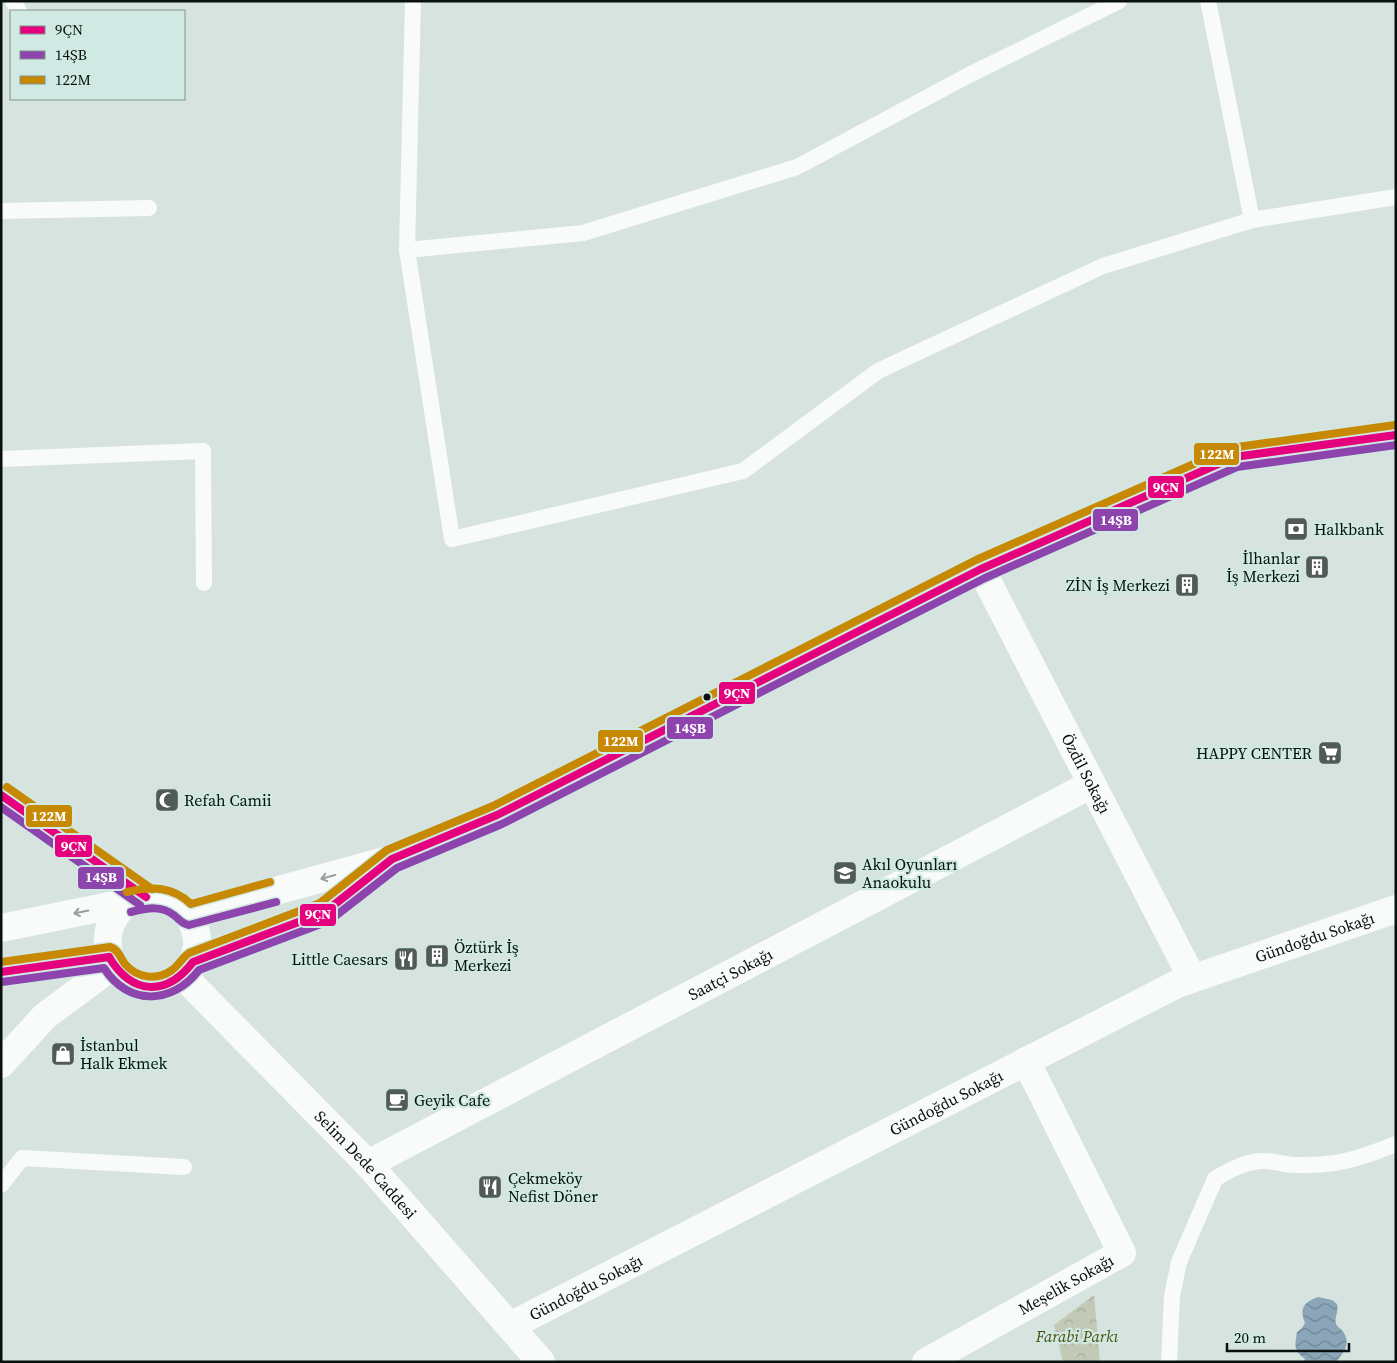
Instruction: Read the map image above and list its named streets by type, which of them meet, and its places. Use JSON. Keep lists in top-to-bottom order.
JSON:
{
  "streets": {
    "street": [
      "Özdil Sokağı",
      "Gündoğdu Sokağı",
      "Saatçi Sokağı",
      "Selim Dede Caddesi",
      "Meşelik Sokağı"
    ]
  },
  "crossings": [
    ["Özdil Sokağı", "Gündoğdu Sokağı"],
    ["Özdil Sokağı", "Saatçi Sokağı"],
    ["Gündoğdu Sokağı", "Selim Dede Caddesi"],
    ["Gündoğdu Sokağı", "Meşelik Sokağı"],
    ["Saatçi Sokağı", "Selim Dede Caddesi"]
  ],
  "parks": ["Farabi Parkı"],
  "places": {
    "bank": ["Halkbank"],
    "building": ["İlhanlar İş Merkezi", "ZİN İş Merkezi", "Öztürk İş Merkezi"],
    "supermarket": ["HAPPY CENTER"],
    "mosque": ["Refah Camii"],
    "school or university": ["Akıl Oyunları Anaokulu"],
    "restaurant": ["Little Caesars", "Çekmeköy Nefist Döner"],
    "shop": ["İstanbul Halk Ekmek"],
    "cafe": ["Geyik Cafe"]
  },
  "lines": ["transit line 122M", "transit line 9ÇN", "transit line 14ŞB"],
  "legend": ["9ÇN", "14ŞB", "122M"],
  "scale_bar": "20 m"
}
